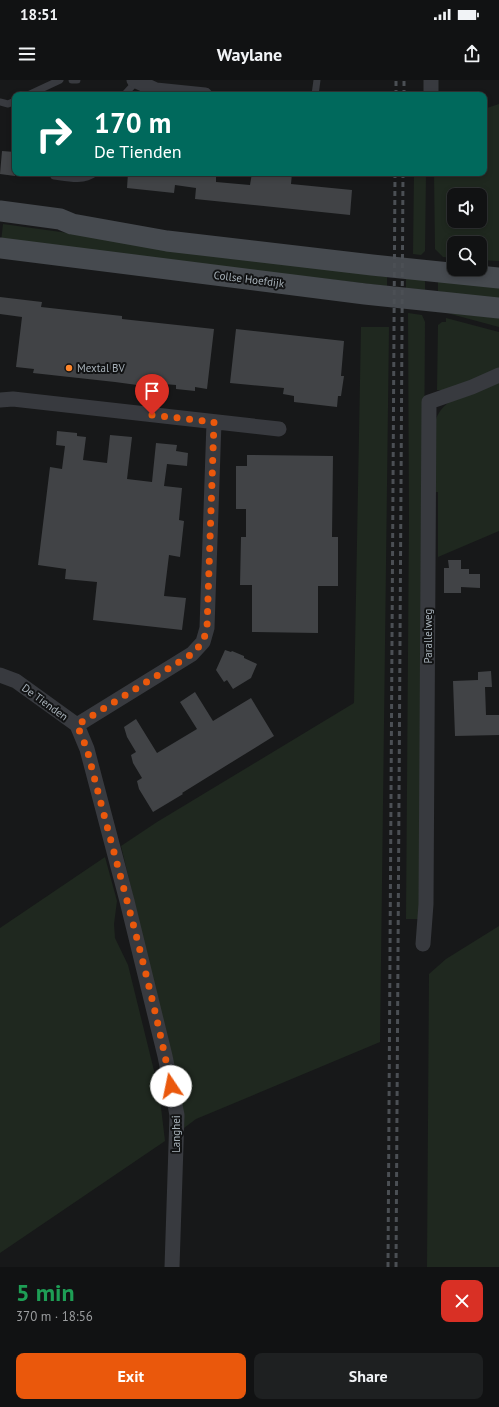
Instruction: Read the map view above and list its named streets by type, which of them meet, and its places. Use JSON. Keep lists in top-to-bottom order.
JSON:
{
  "streets": {
    "main road": ["Collse Hoefdijk"],
    "street": ["Parallelweg", "De Tienden", "Langhei"]
  },
  "crossings": [
    ["De Tienden", "Langhei"]
  ],
  "places": ["Mextal BV"],
  "page": {
    "status": "18:51",
    "header": "Waylane",
    "turn": ["170 m", "De Tienden"],
    "heading": ["5 min", "370 m · 18:56"],
    "buttons": ["Exit", "Share"]
  }
}
